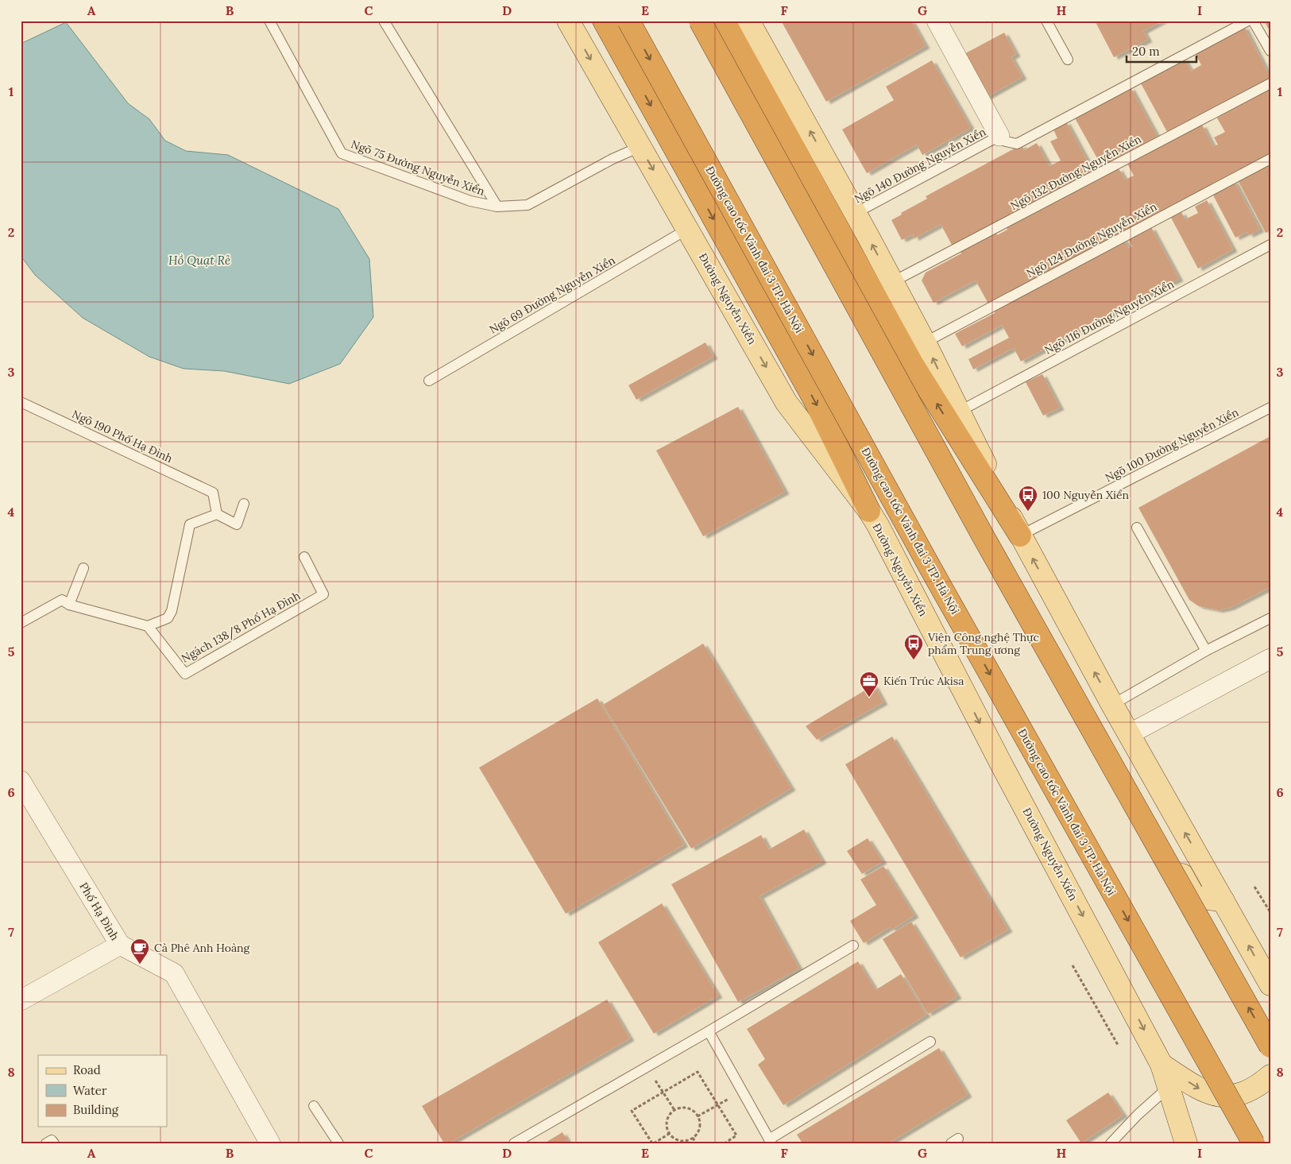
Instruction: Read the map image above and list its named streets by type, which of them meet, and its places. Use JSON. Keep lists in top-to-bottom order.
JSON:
{
  "streets": {
    "highway": ["Đường cao tốc Vành đai 3 TP. Hà Nội"],
    "main road": ["Đường Nguyễn Xiển"],
    "street": ["Phố Hạ Đình"],
    "lane": [
      "Ngõ 140 Đường Nguyễn Xiển",
      "Ngõ 75 Đường Nguyễn Xiển",
      "Ngõ 132 Đường Nguyễn Xiển",
      "Ngõ 124 Đường Nguyễn Xiển",
      "Ngõ 69 Đường Nguyễn Xiển",
      "Ngõ 116 Đường Nguyễn Xiển",
      "Ngõ 190 Phố Hạ Đình",
      "Ngõ 100 Đường Nguyễn Xiển",
      "Ngách 138/8 Phố Hạ Đình"
    ]
  },
  "crossings": [
    ["Ngõ 75 Đường Nguyễn Xiển", "Đường Nguyễn Xiển"],
    ["Ngõ 69 Đường Nguyễn Xiển", "Đường Nguyễn Xiển"]
  ],
  "water": ["Hồ Quạt Rẻ"],
  "places": {
    "bus stop": ["100 Nguyễn Xiển", "Viện Công nghệ Thực phẩm Trung ương"],
    "office": ["Kiến Trúc Akisa"],
    "cafe": ["Cà Phê Anh Hoàng"]
  },
  "legend": ["Road", "Water", "Building"],
  "scale_bar": "20 m",
  "grid": {
    "columns": [
      "A",
      "B",
      "C",
      "D",
      "E",
      "F",
      "G",
      "H",
      "I"
    ],
    "rows": [
      "1",
      "2",
      "3",
      "4",
      "5",
      "6",
      "7",
      "8"
    ]
  }
}
